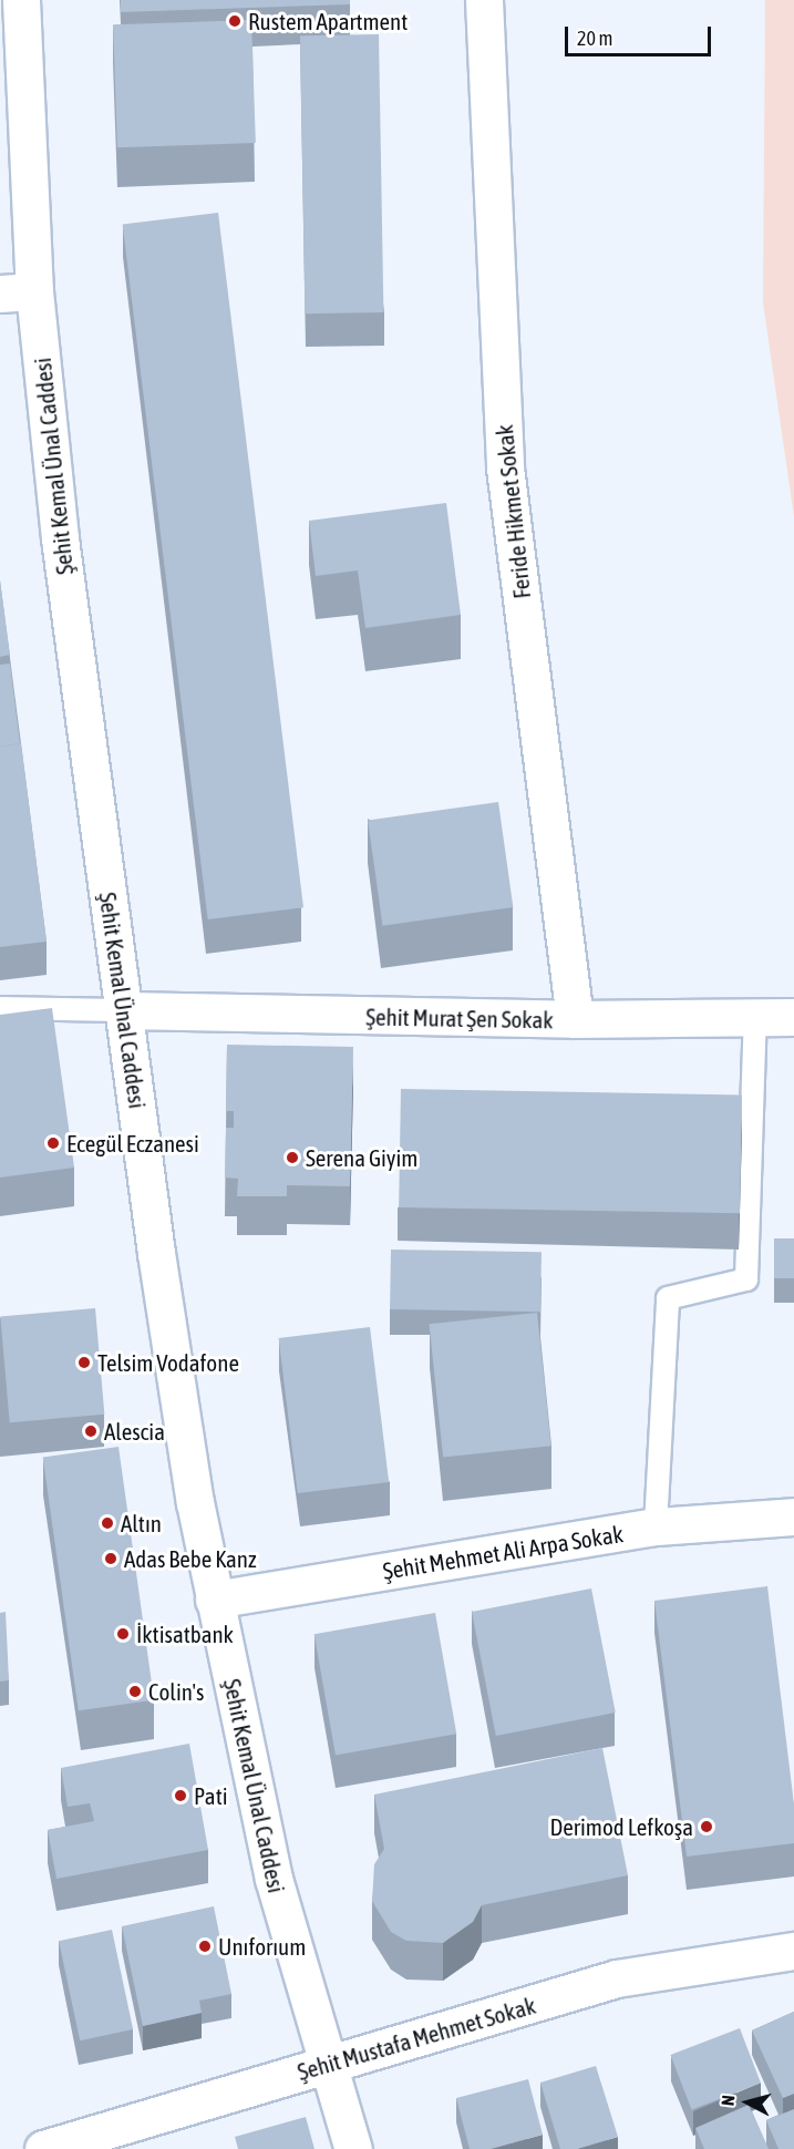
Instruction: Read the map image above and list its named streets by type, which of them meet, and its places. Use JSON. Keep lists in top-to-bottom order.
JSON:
{
  "streets": {
    "street": [
      "Şehit Kemal Ünal Caddesi",
      "Feride Hikmet Sokak",
      "Şehit Murat Şen Sokak",
      "Şehit Mehmet Ali Arpa Sokak",
      "Şehit Mustafa Mehmet Sokak"
    ]
  },
  "crossings": [
    ["Şehit Kemal Ünal Caddesi", "Şehit Murat Şen Sokak"],
    ["Şehit Kemal Ünal Caddesi", "Şehit Mehmet Ali Arpa Sokak"],
    ["Şehit Kemal Ünal Caddesi", "Şehit Mustafa Mehmet Sokak"],
    ["Feride Hikmet Sokak", "Şehit Murat Şen Sokak"]
  ],
  "places": [
    "Rustem Apartment",
    "Ecegül Eczanesi",
    "Serena Giyim",
    "Telsim Vodafone",
    "Alescia",
    "Altın",
    "Adas Bebe Kanz",
    "İktisatbank",
    "Colin's",
    "Pati",
    "Derimod Lefkoşa",
    "Unıforıum"
  ],
  "scale_bar": "20 m",
  "north": "left"
}
